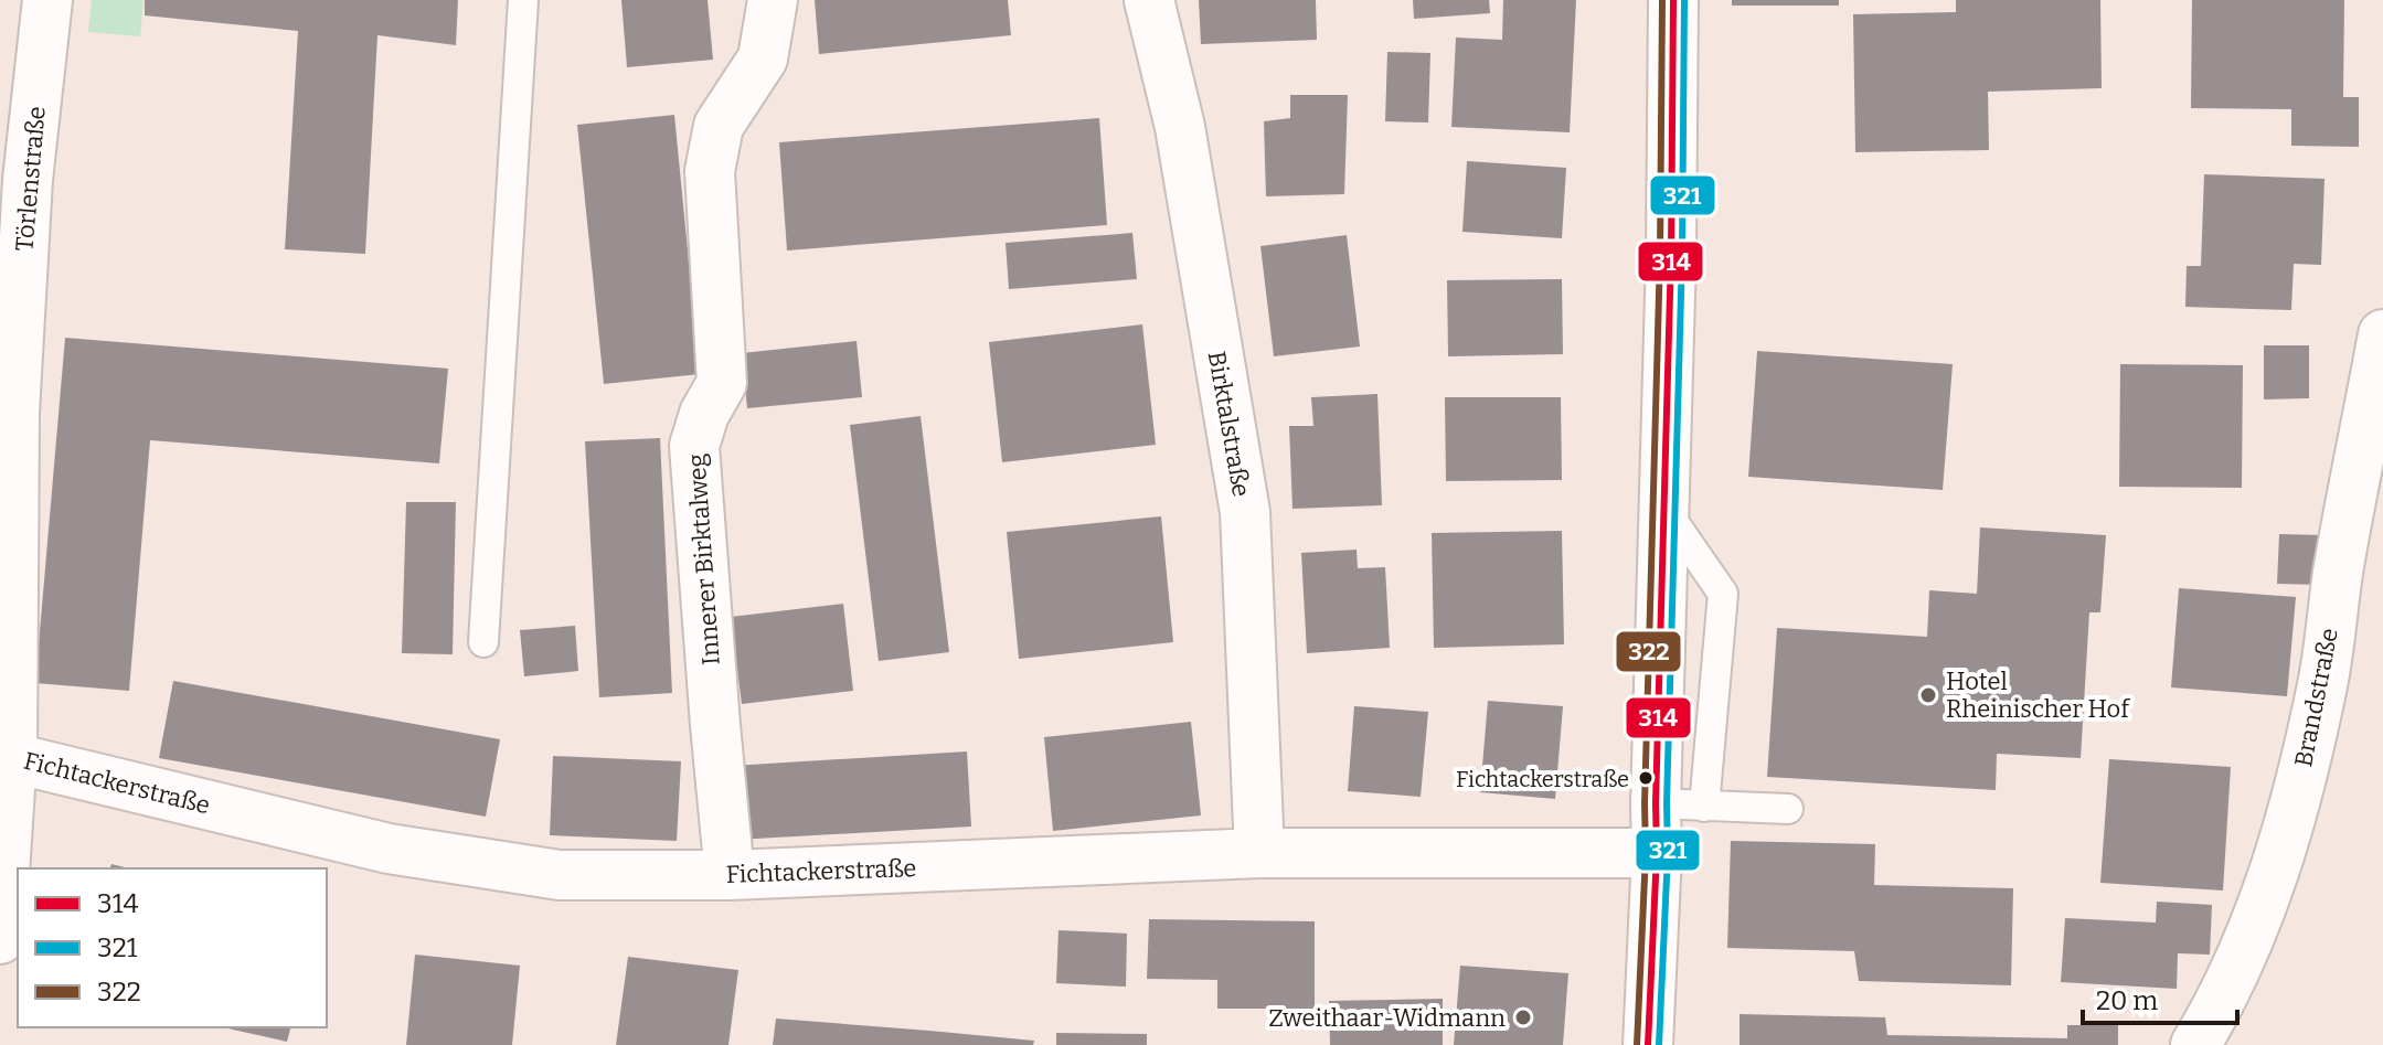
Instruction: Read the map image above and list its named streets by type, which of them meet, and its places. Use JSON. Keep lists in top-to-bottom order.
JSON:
{
  "streets": {
    "street": [
      "Törlenstraße",
      "Birktalstraße",
      "Innerer Birktalweg",
      "Brandstraße",
      "Fichtackerstraße"
    ]
  },
  "crossings": [
    ["Törlenstraße", "Fichtackerstraße"],
    ["Birktalstraße", "Fichtackerstraße"],
    ["Innerer Birktalweg", "Fichtackerstraße"]
  ],
  "places": ["Hotel Rheinischer Hof", "Fichtackerstraße", "Zweithaar-Widmann"],
  "lines": ["transit line 314", "transit line 321", "transit line 322"],
  "legend": ["314", "321", "322"],
  "scale_bar": "20 m"
}
